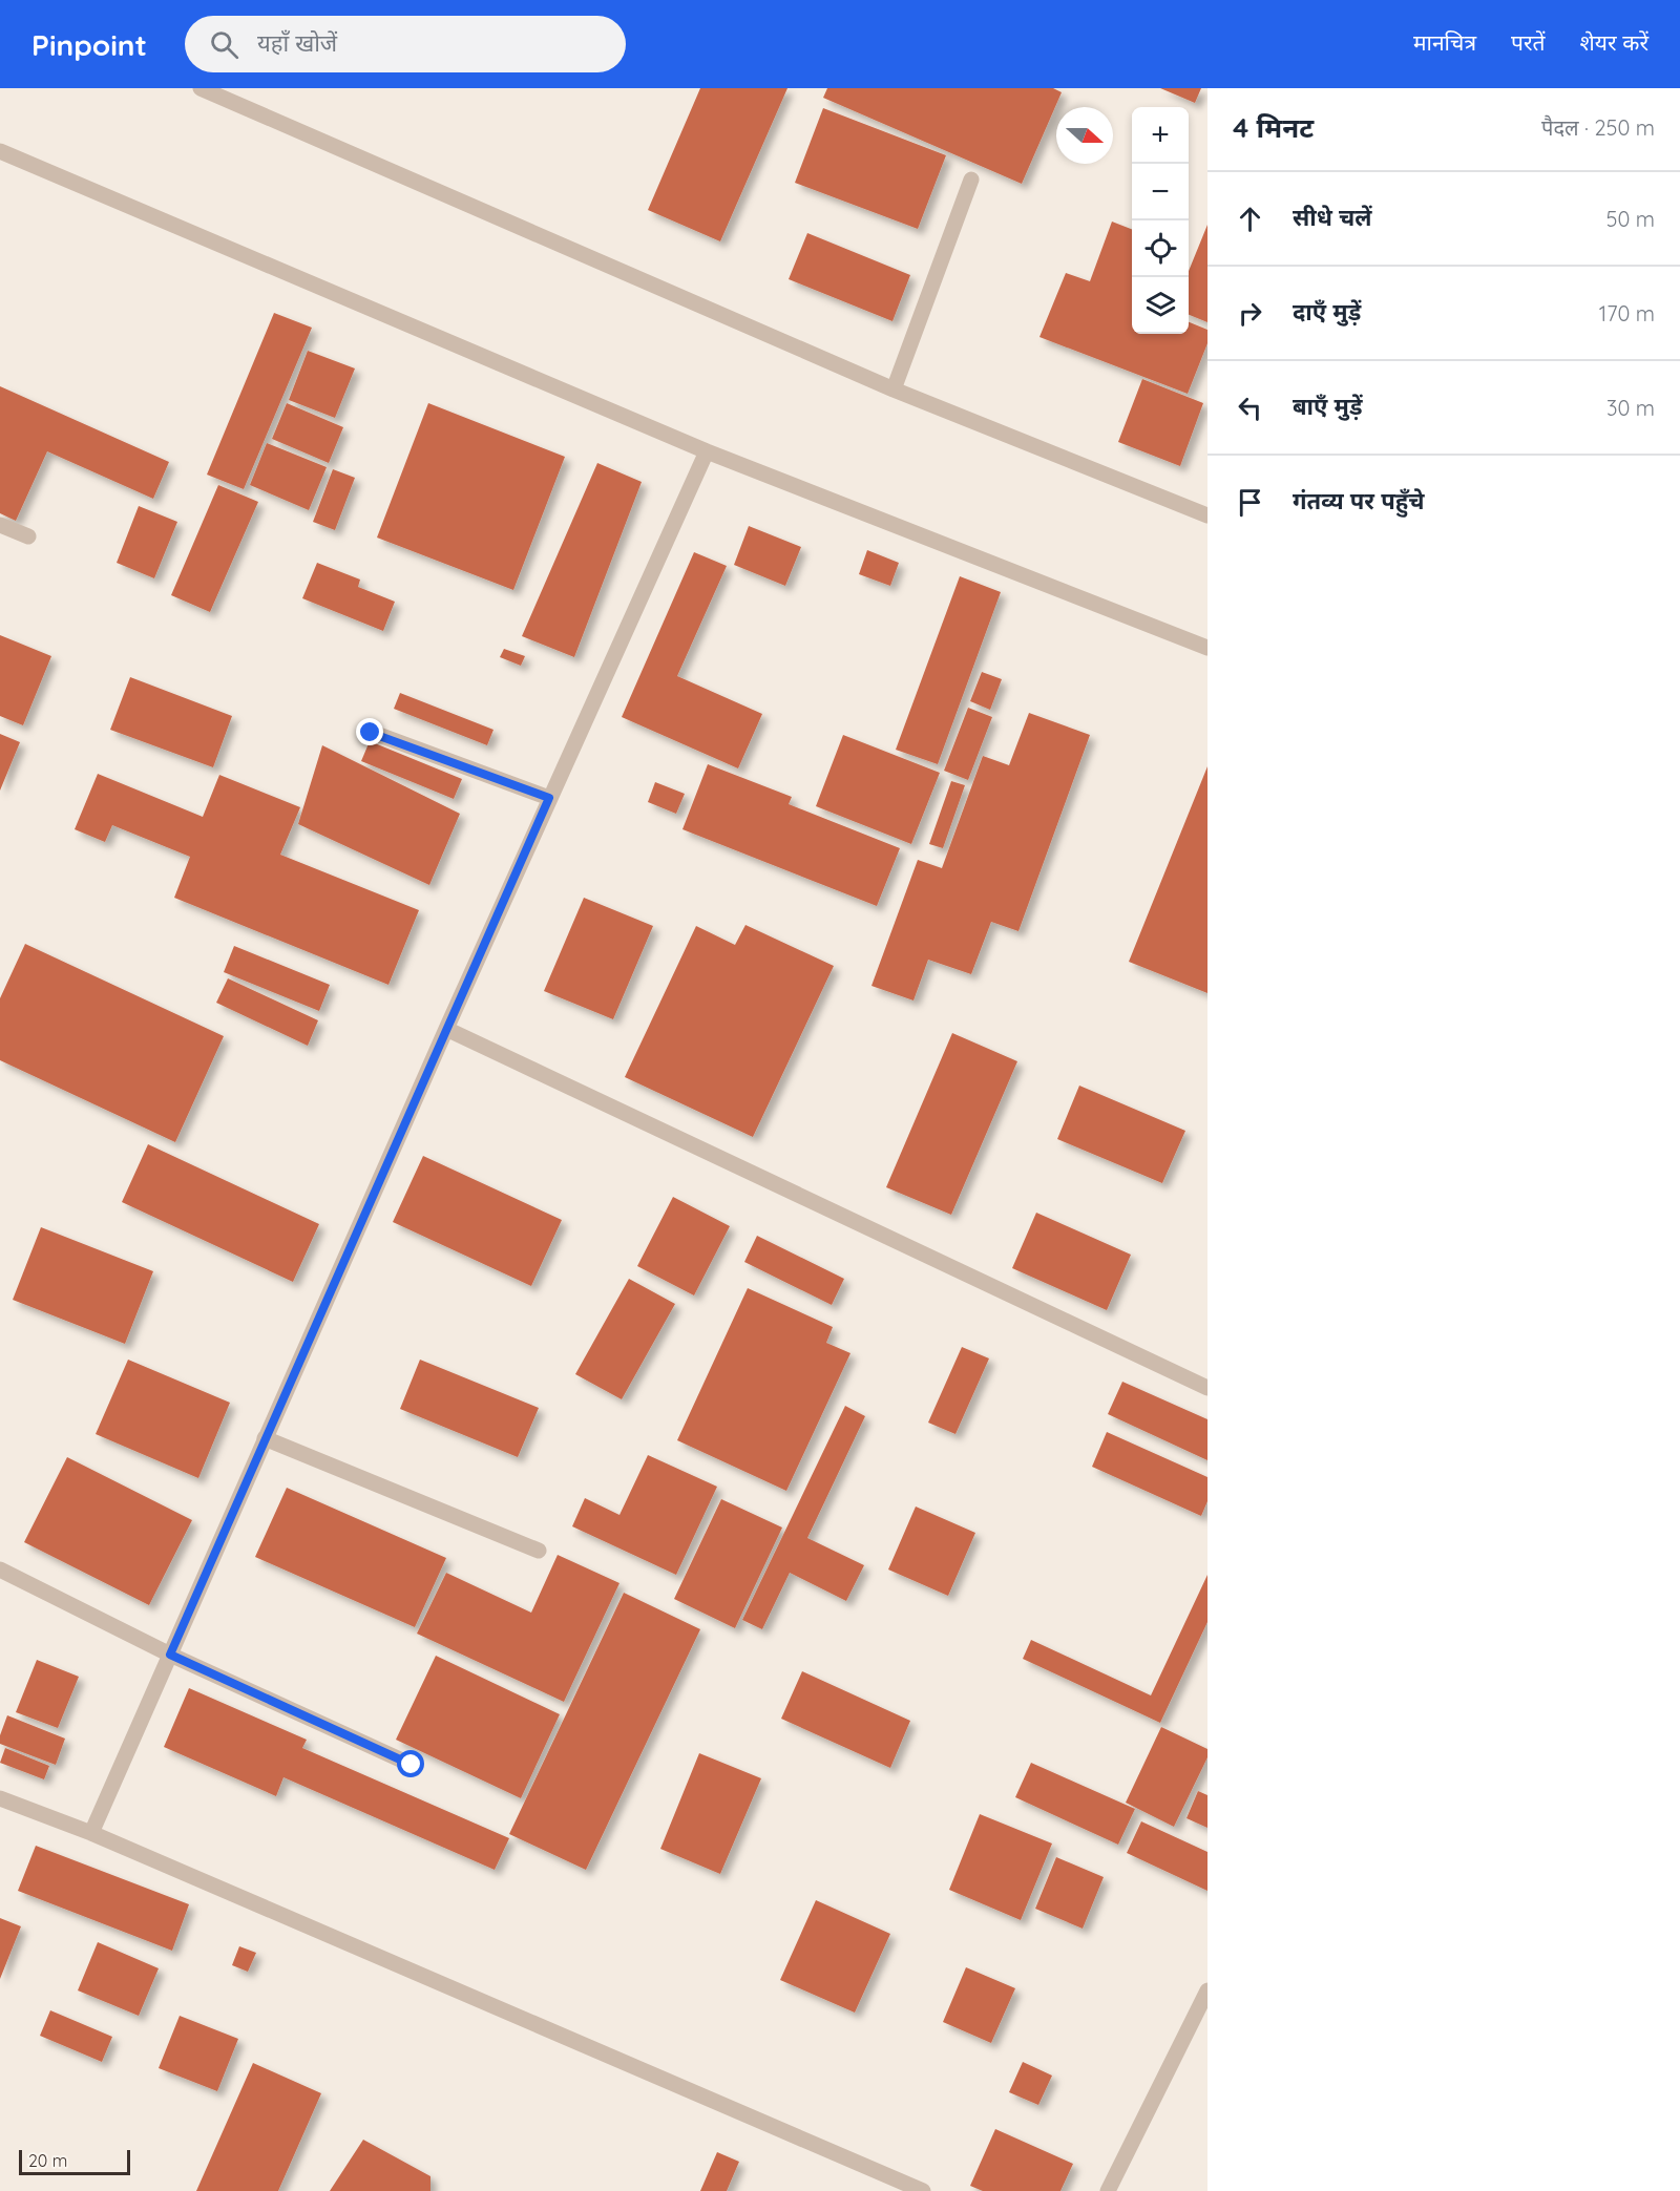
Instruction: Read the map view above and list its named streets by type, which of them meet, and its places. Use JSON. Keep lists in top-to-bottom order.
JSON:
{
  "scale_bar": "20 m",
  "north": "right",
  "page": {
    "header": "Pinpoint",
    "search": "यहाँ खोजें",
    "nav": ["मानचित्र", "परतें", "शेयर करें"],
    "heading": ["4 मिनट", "पैदल · 250 m"],
    "map_buttons": ["+", "−"],
    "list": [
      ["सीधे चलें", "50 m"],
      ["दाएँ मुड़ें", "170 m"],
      ["बाएँ मुड़ें", "30 m"],
      "गंतव्य पर पहुँचे"
    ],
    "scale": "20 m"
  }
}
